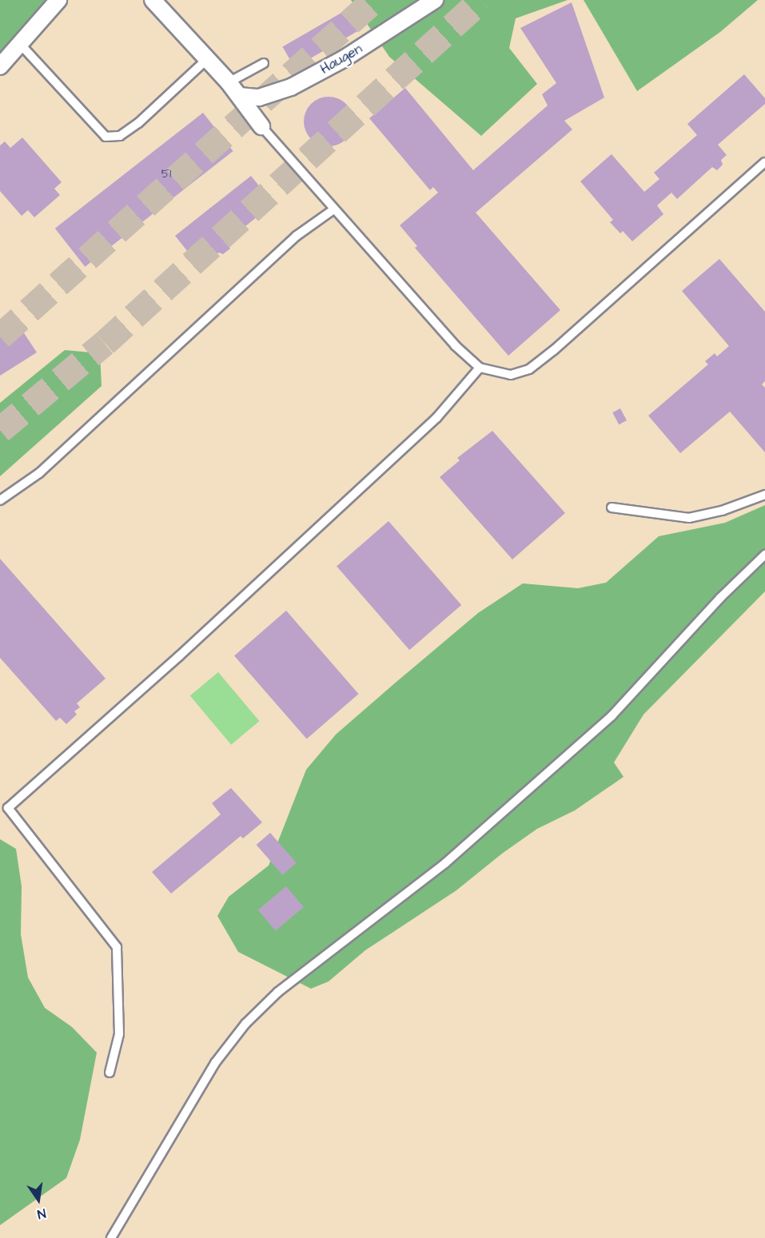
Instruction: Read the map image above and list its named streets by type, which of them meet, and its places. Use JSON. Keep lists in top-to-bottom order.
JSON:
{
  "streets": {
    "street": ["Haugen"]
  },
  "house_numbers": ["51"],
  "north": "bottom"
}
